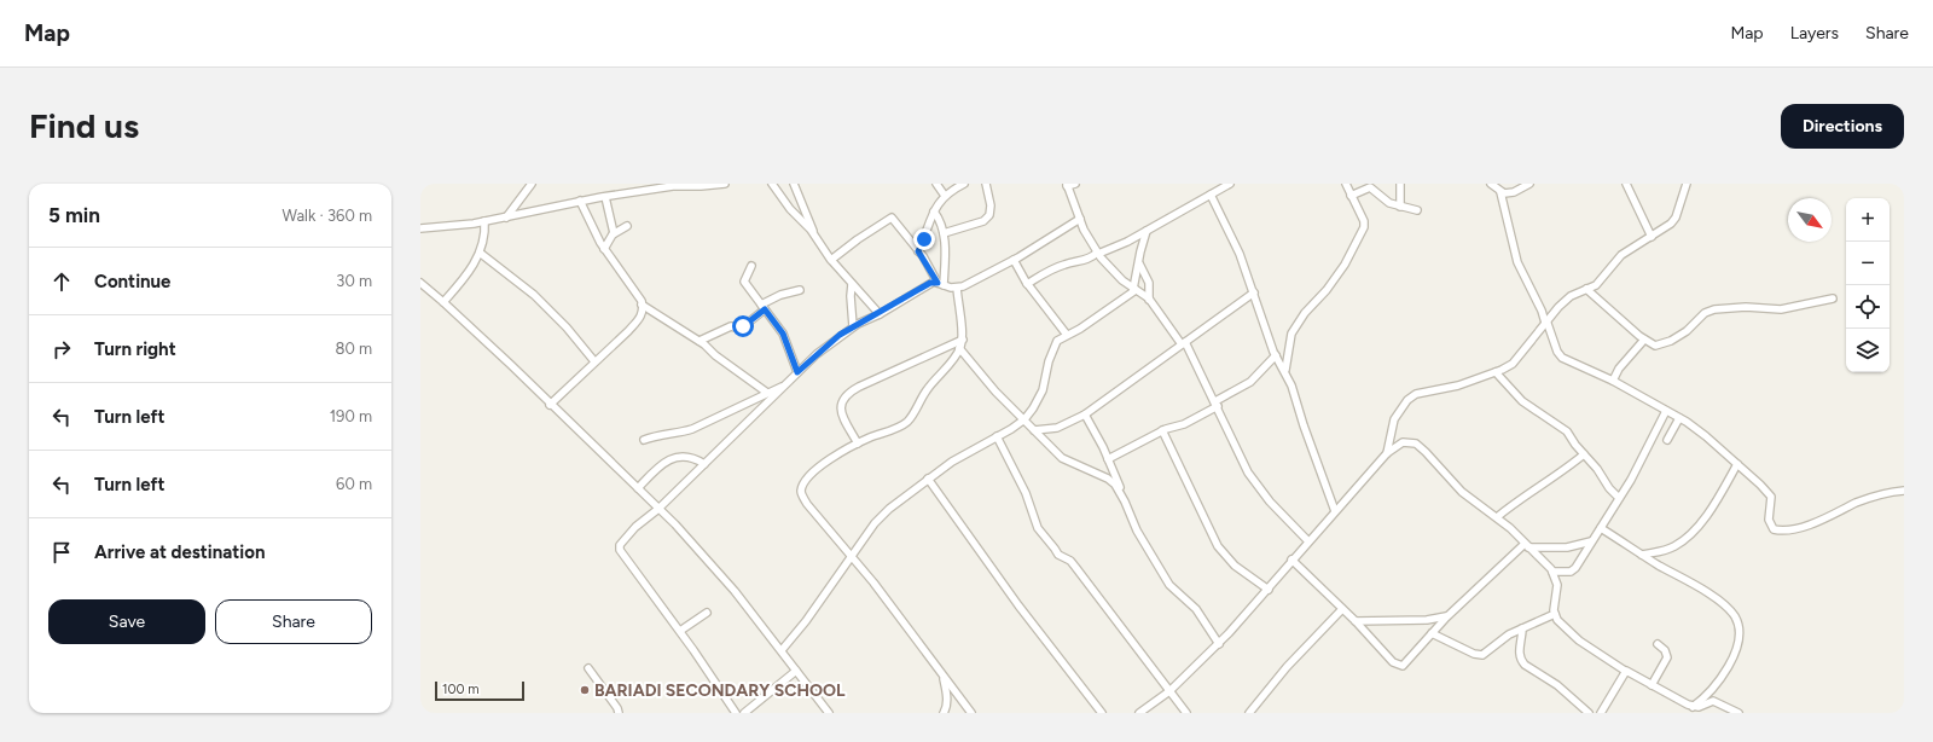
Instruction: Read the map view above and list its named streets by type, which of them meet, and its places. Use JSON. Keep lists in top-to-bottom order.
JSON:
{
  "places": ["BARIADI SECONDARY SCHOOL"],
  "scale_bar": "100 m",
  "north": "bottom right",
  "page": {
    "header": "Map",
    "nav": ["Map", "Layers", "Share"],
    "buttons": [
      "Directions",
      ["Save", "Share"]
    ],
    "title": "Find us",
    "heading": ["5 min", "Walk · 360 m"],
    "map_buttons": ["+", "−"],
    "list": [
      ["Continue", "30 m"],
      ["Turn right", "80 m"],
      ["Turn left", "190 m"],
      ["Turn left", "60 m"],
      "Arrive at destination"
    ],
    "scale": "100 m"
  }
}
